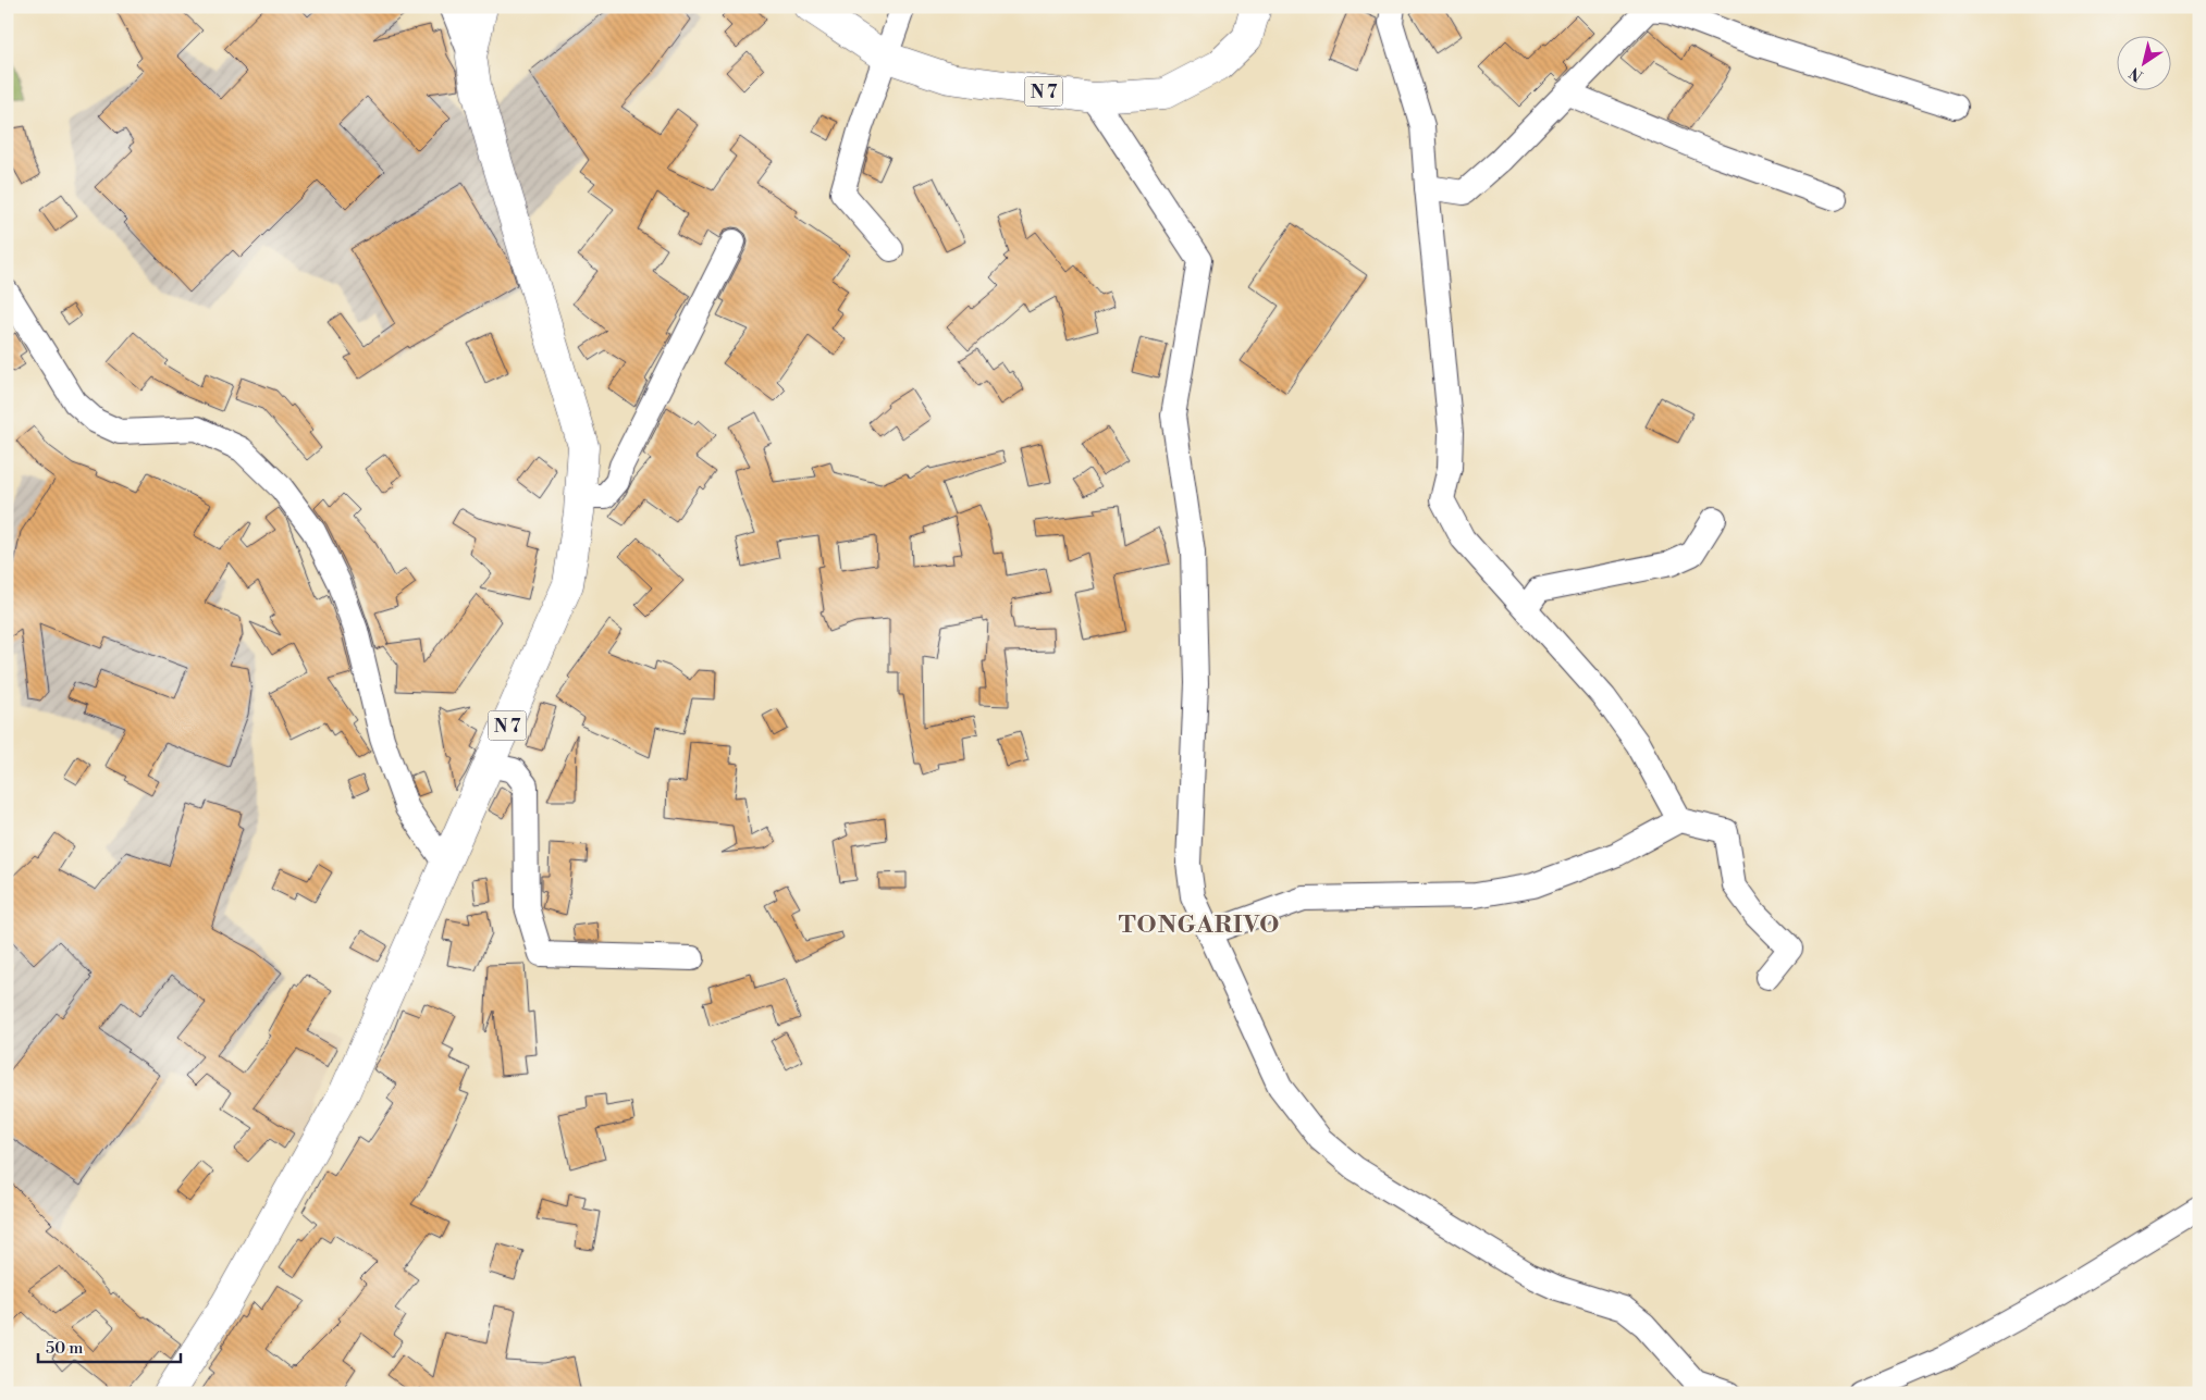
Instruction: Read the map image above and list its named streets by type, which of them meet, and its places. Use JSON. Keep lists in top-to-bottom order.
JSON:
{
  "streets": {
    "main road": ["N 7"]
  },
  "districts": ["TONGARIVO"],
  "scale_bar": "50 m",
  "north": "bottom left"
}
